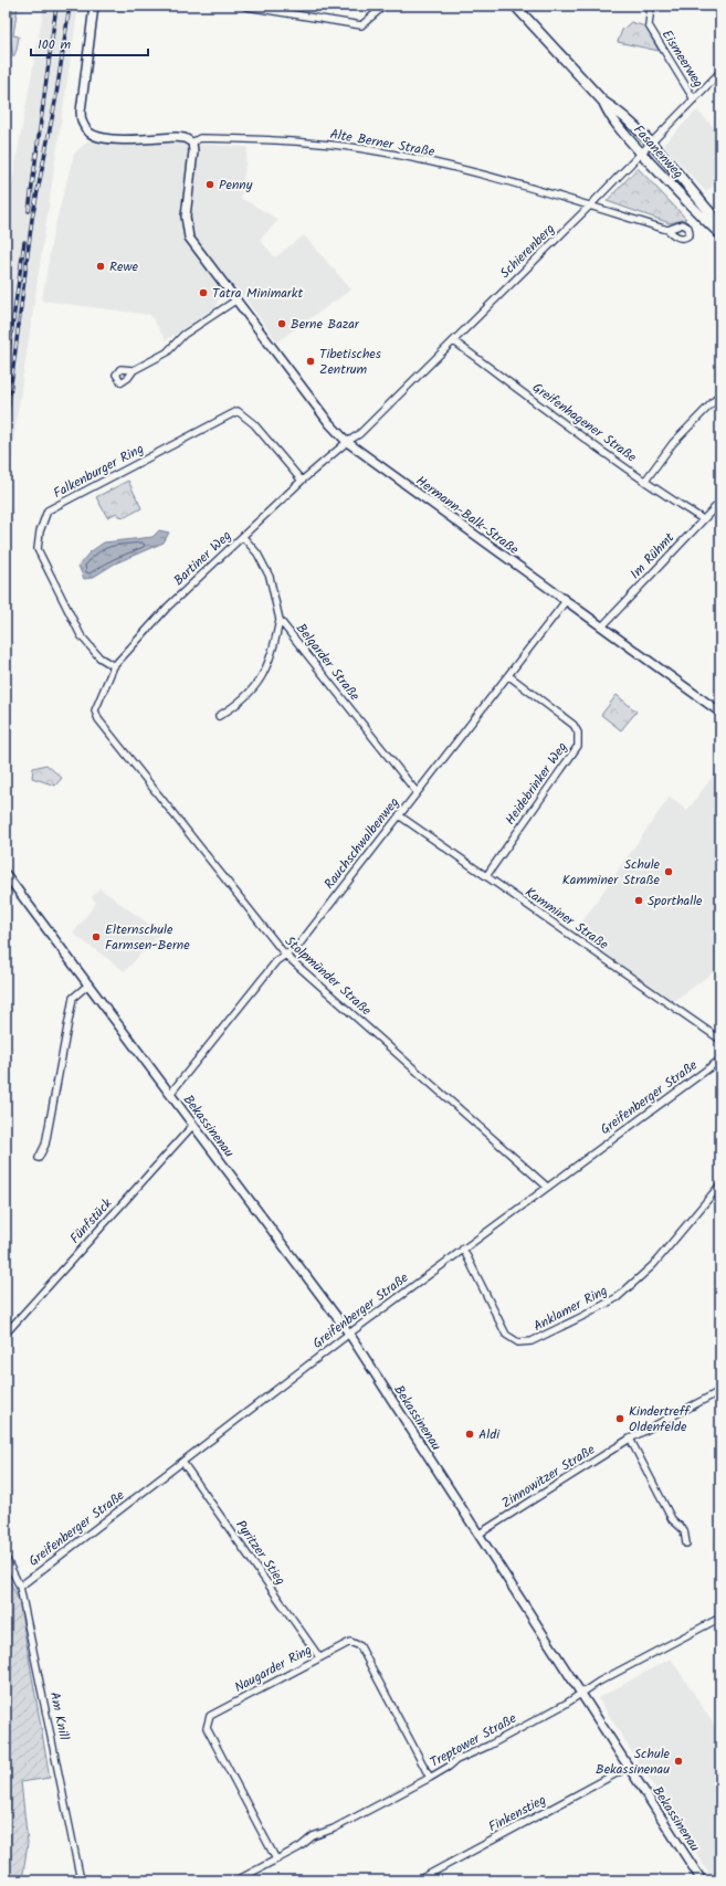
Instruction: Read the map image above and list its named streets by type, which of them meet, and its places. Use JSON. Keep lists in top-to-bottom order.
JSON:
{
  "streets": {
    "main road": ["Fasanenweg"],
    "street": [
      "Eismeerweg",
      "Alte Berner Straße",
      "Schierenberg",
      "Greifenhagener Straße",
      "Falkenburger Ring",
      "Hermann-Balk-Straße",
      "Im Rühmt",
      "Bartiner Weg",
      "Belgarder Straße",
      "Heidebrinker Weg",
      "Rauchschwalbenweg",
      "Kamminer Straße",
      "Stolpmünder Straße",
      "Greifenberger Straße",
      "Bekassinenau",
      "Fünfstück",
      "Anklamer Ring",
      "Zinnowitzer Straße",
      "Pyritzer Stieg",
      "Naugarder Ring",
      "Am Knill",
      "Treptower Straße",
      "Finkenstieg"
    ]
  },
  "crossings": [
    ["Eismeerweg", "Schierenberg"],
    ["Alte Berner Straße", "Schierenberg"],
    ["Alte Berner Straße", "Hermann-Balk-Straße"],
    ["Fasanenweg", "Schierenberg"],
    ["Schierenberg", "Greifenhagener Straße"],
    ["Schierenberg", "Hermann-Balk-Straße"],
    ["Schierenberg", "Bartiner Weg"],
    ["Greifenhagener Straße", "Im Rühmt"],
    ["Falkenburger Ring", "Bartiner Weg"],
    ["Hermann-Balk-Straße", "Im Rühmt"],
    ["Hermann-Balk-Straße", "Bartiner Weg"],
    ["Hermann-Balk-Straße", "Rauchschwalbenweg"],
    ["Bartiner Weg", "Belgarder Straße"],
    ["Bartiner Weg", "Stolpmünder Straße"],
    ["Belgarder Straße", "Rauchschwalbenweg"],
    ["Heidebrinker Weg", "Rauchschwalbenweg"],
    ["Heidebrinker Weg", "Kamminer Straße"],
    ["Rauchschwalbenweg", "Kamminer Straße"],
    ["Rauchschwalbenweg", "Stolpmünder Straße"],
    ["Rauchschwalbenweg", "Bekassinenau"],
    ["Stolpmünder Straße", "Greifenberger Straße"],
    ["Greifenberger Straße", "Bekassinenau"],
    ["Greifenberger Straße", "Anklamer Ring"],
    ["Greifenberger Straße", "Pyritzer Stieg"],
    ["Greifenberger Straße", "Am Knill"],
    ["Bekassinenau", "Fünfstück"],
    ["Bekassinenau", "Zinnowitzer Straße"],
    ["Bekassinenau", "Treptower Straße"],
    ["Bekassinenau", "Finkenstieg"],
    ["Pyritzer Stieg", "Naugarder Ring"],
    ["Naugarder Ring", "Treptower Straße"]
  ],
  "places": [
    "Penny",
    "Rewe",
    "Tatra Minimarkt",
    "Berne Bazar",
    "Tibetisches Zentrum",
    "Schule Kamminer Straße",
    "Sporthalle",
    "Elternschule Farmsen-Berne",
    "Kindertreff Oldenfelde",
    "Aldi",
    "Schule Bekassinenau"
  ],
  "scale_bar": "100 m"
}
